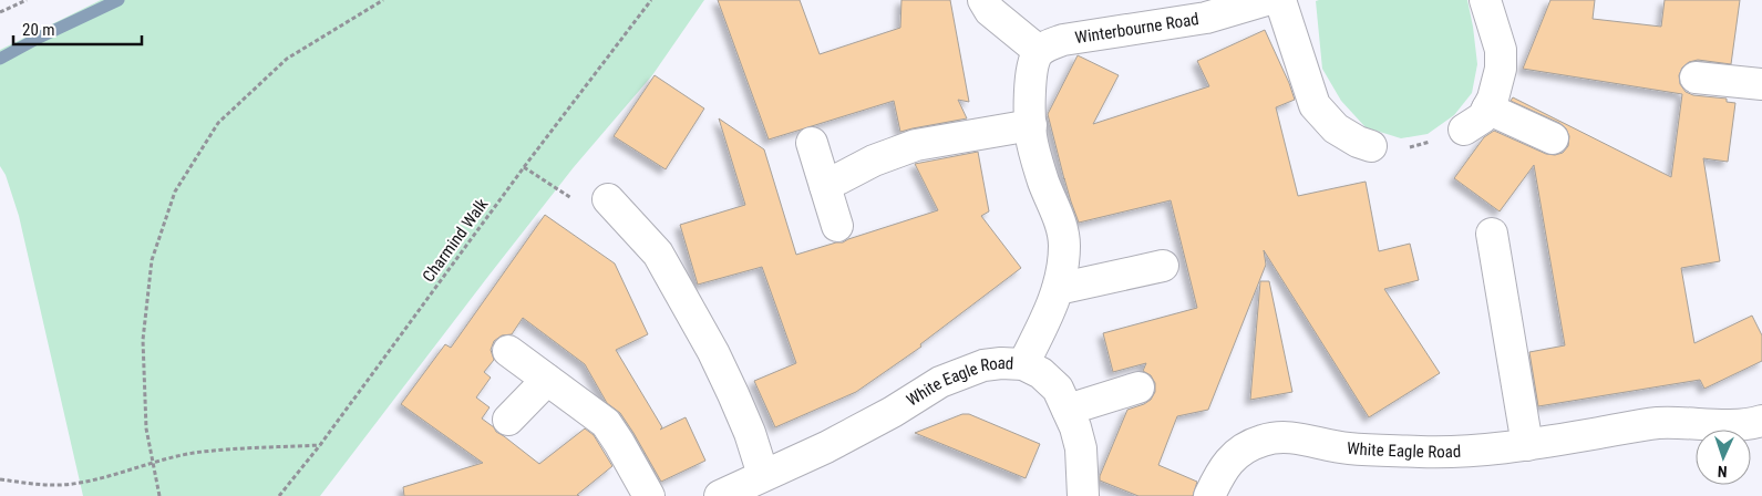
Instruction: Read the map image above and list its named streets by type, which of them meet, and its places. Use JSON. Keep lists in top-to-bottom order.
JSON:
{
  "streets": {
    "street": ["Winterbourne Road", "White Eagle Road"],
    "path": ["Charmind Walk"]
  },
  "scale_bar": "20 m",
  "north": "bottom"
}
